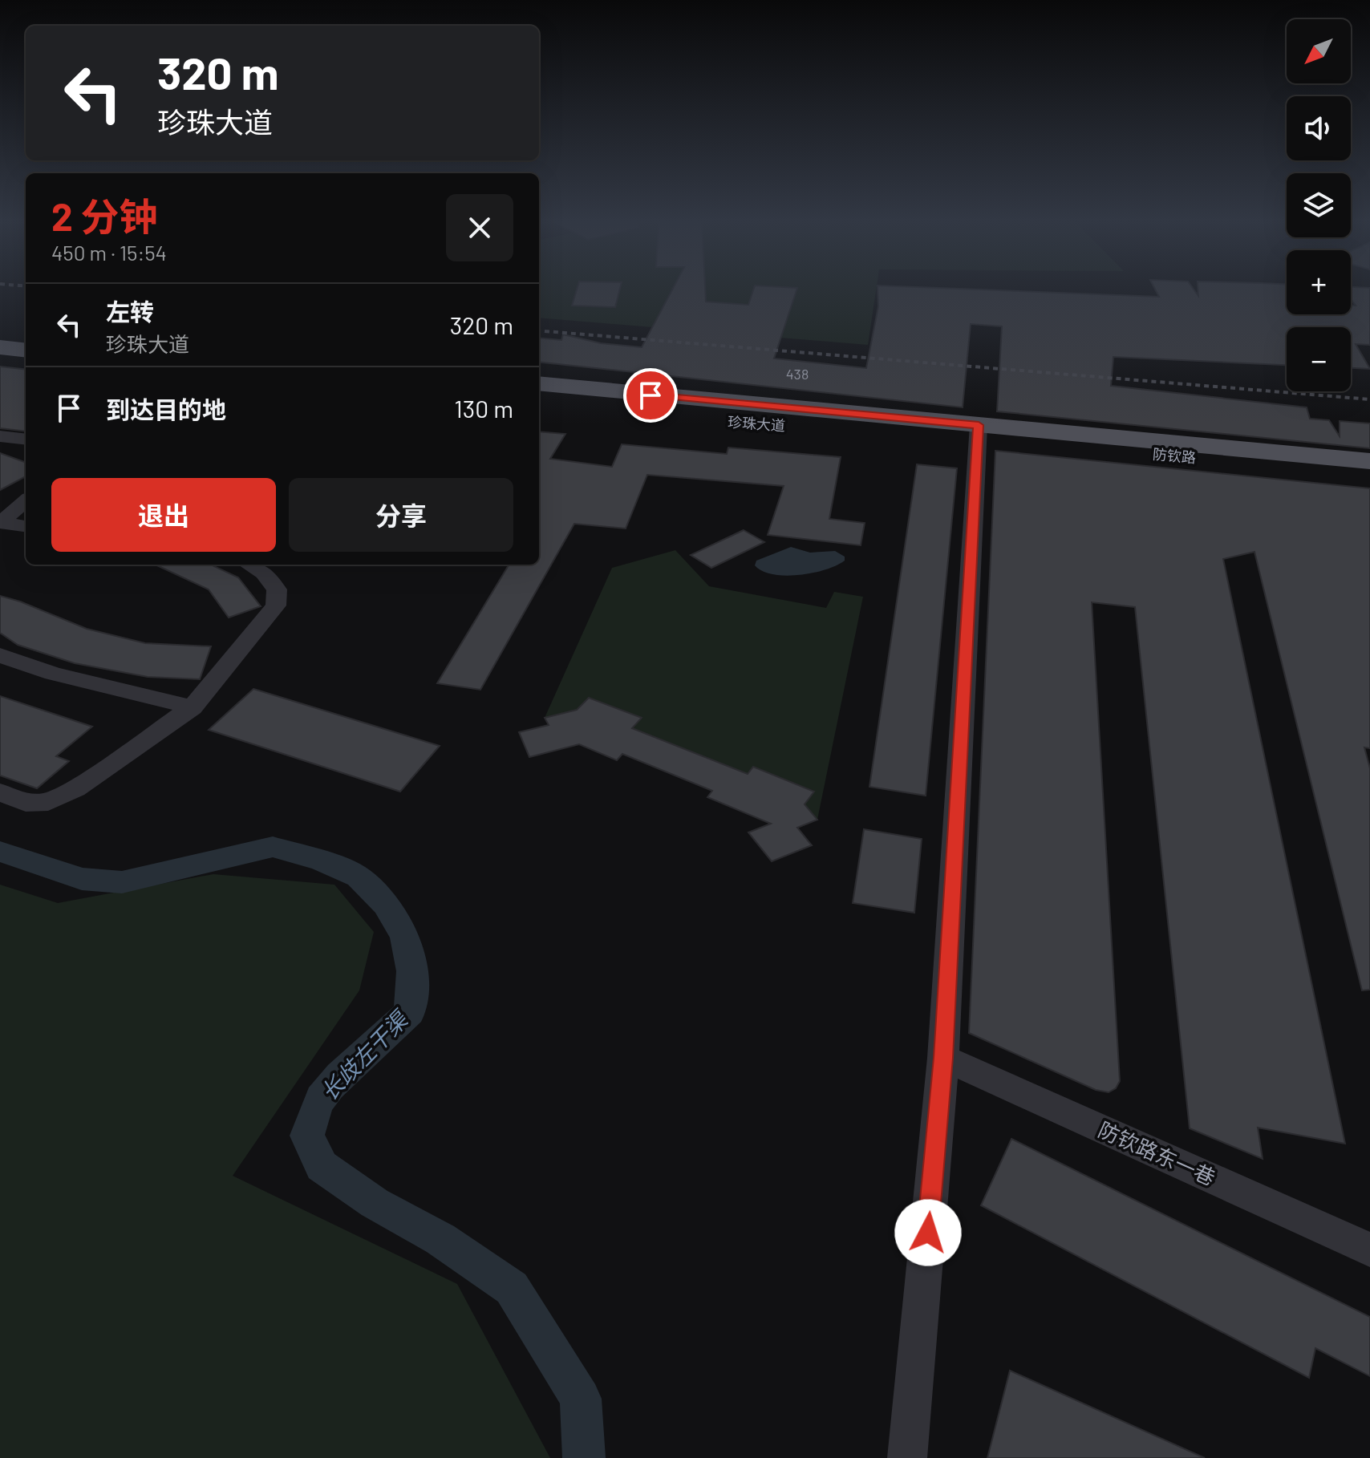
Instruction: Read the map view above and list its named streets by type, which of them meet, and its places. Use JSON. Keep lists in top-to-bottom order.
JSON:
{
  "streets": {
    "main road": ["珍珠大道", "防钦路"],
    "street": ["防钦路东一巷"]
  },
  "crossings": [
    ["珍珠大道", "防钦路"]
  ],
  "water": ["长歧左干渠"],
  "house_numbers": ["438"],
  "north": "bottom left",
  "page": {
    "map_buttons": ["+", "−"],
    "turn": ["320 m", "珍珠大道"],
    "heading": ["2 分钟", "450 m · 15:54"],
    "list": [
      {
        "name": "左转",
        "note": "珍珠大道",
        "value": "320 m"
      },
      {
        "name": "到达目的地",
        "value": "130 m"
      }
    ],
    "buttons": ["退出", "分享"]
  }
}
